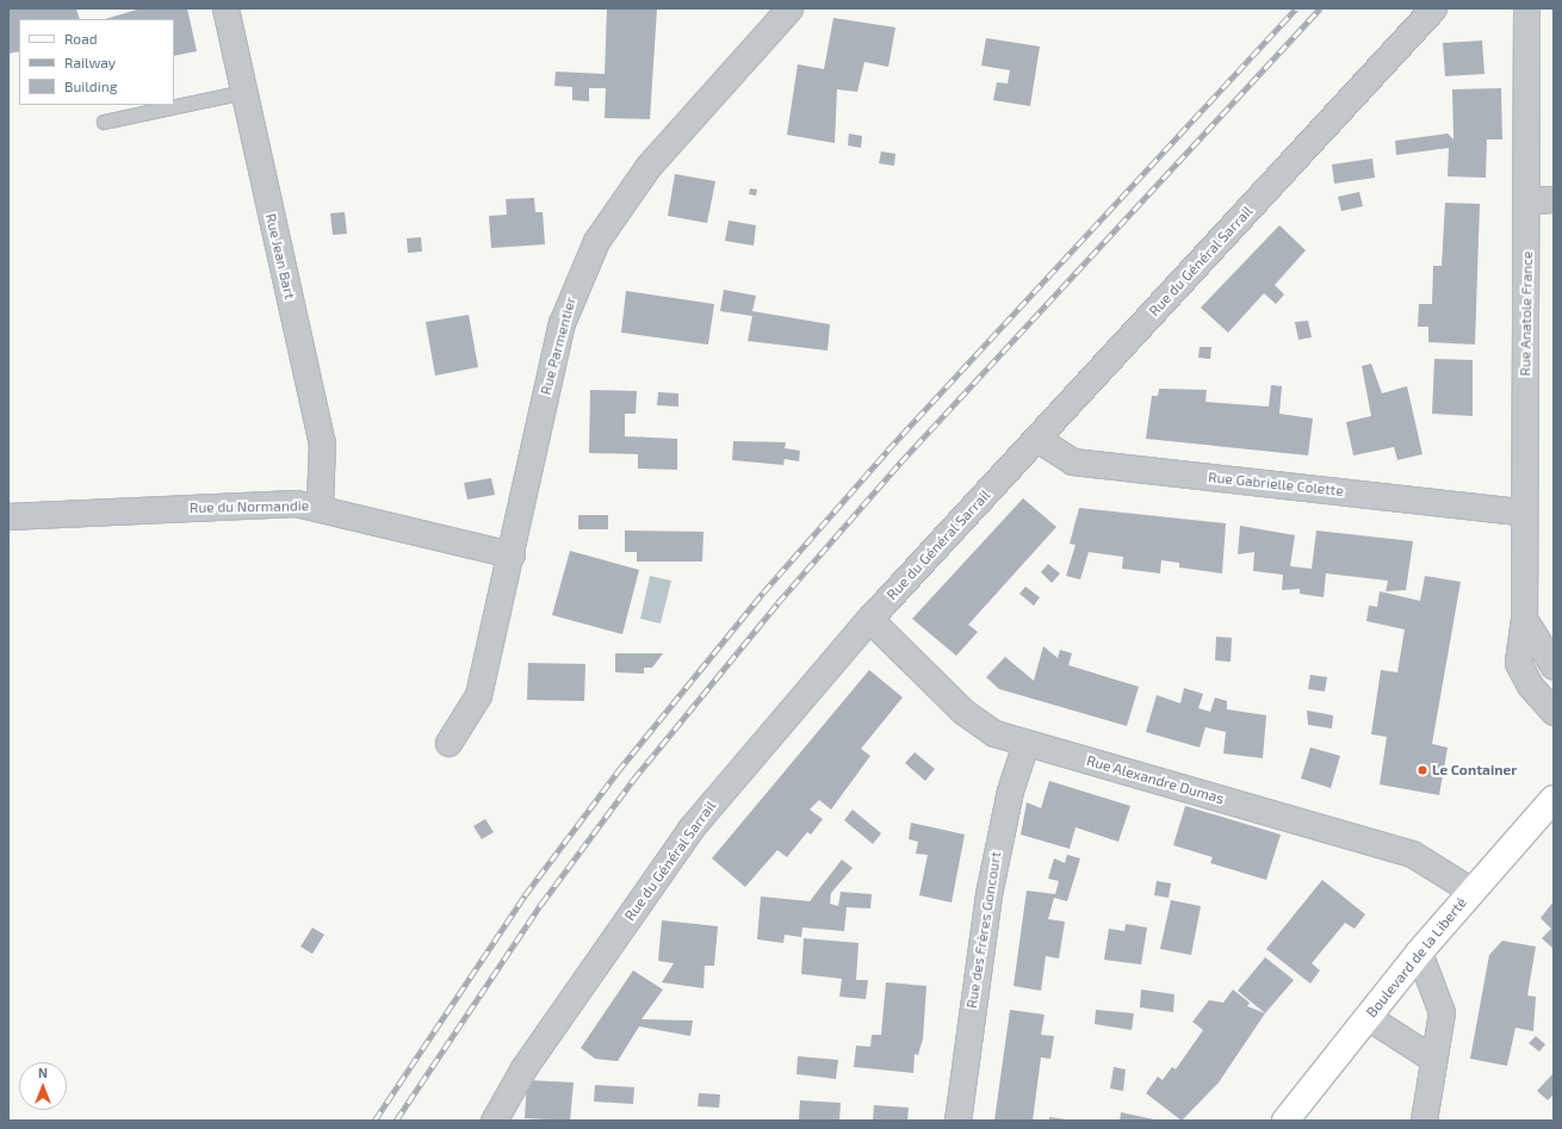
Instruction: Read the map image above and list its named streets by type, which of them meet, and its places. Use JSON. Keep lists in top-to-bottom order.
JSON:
{
  "streets": {
    "main road": ["Boulevard de la Liberté"],
    "street": [
      "Rue Jean Bart",
      "Rue du Général Sarrail",
      "Rue Anatole France",
      "Rue Parmentier",
      "Rue Gabrielle Colette",
      "Rue du Normandie",
      "Rue Alexandre Dumas",
      "Rue des Frères Goncourt"
    ]
  },
  "crossings": [
    ["Rue Jean Bart", "Rue du Normandie"],
    ["Rue du Général Sarrail", "Rue Gabrielle Colette"],
    ["Rue du Général Sarrail", "Rue Alexandre Dumas"],
    ["Rue Anatole France", "Rue Gabrielle Colette"],
    ["Rue Parmentier", "Rue du Normandie"],
    ["Rue Alexandre Dumas", "Rue des Frères Goncourt"],
    ["Rue Alexandre Dumas", "Boulevard de la Liberté"]
  ],
  "places": ["Le Container"],
  "legend": ["Road", "Railway", "Building"],
  "north": "top"
}
